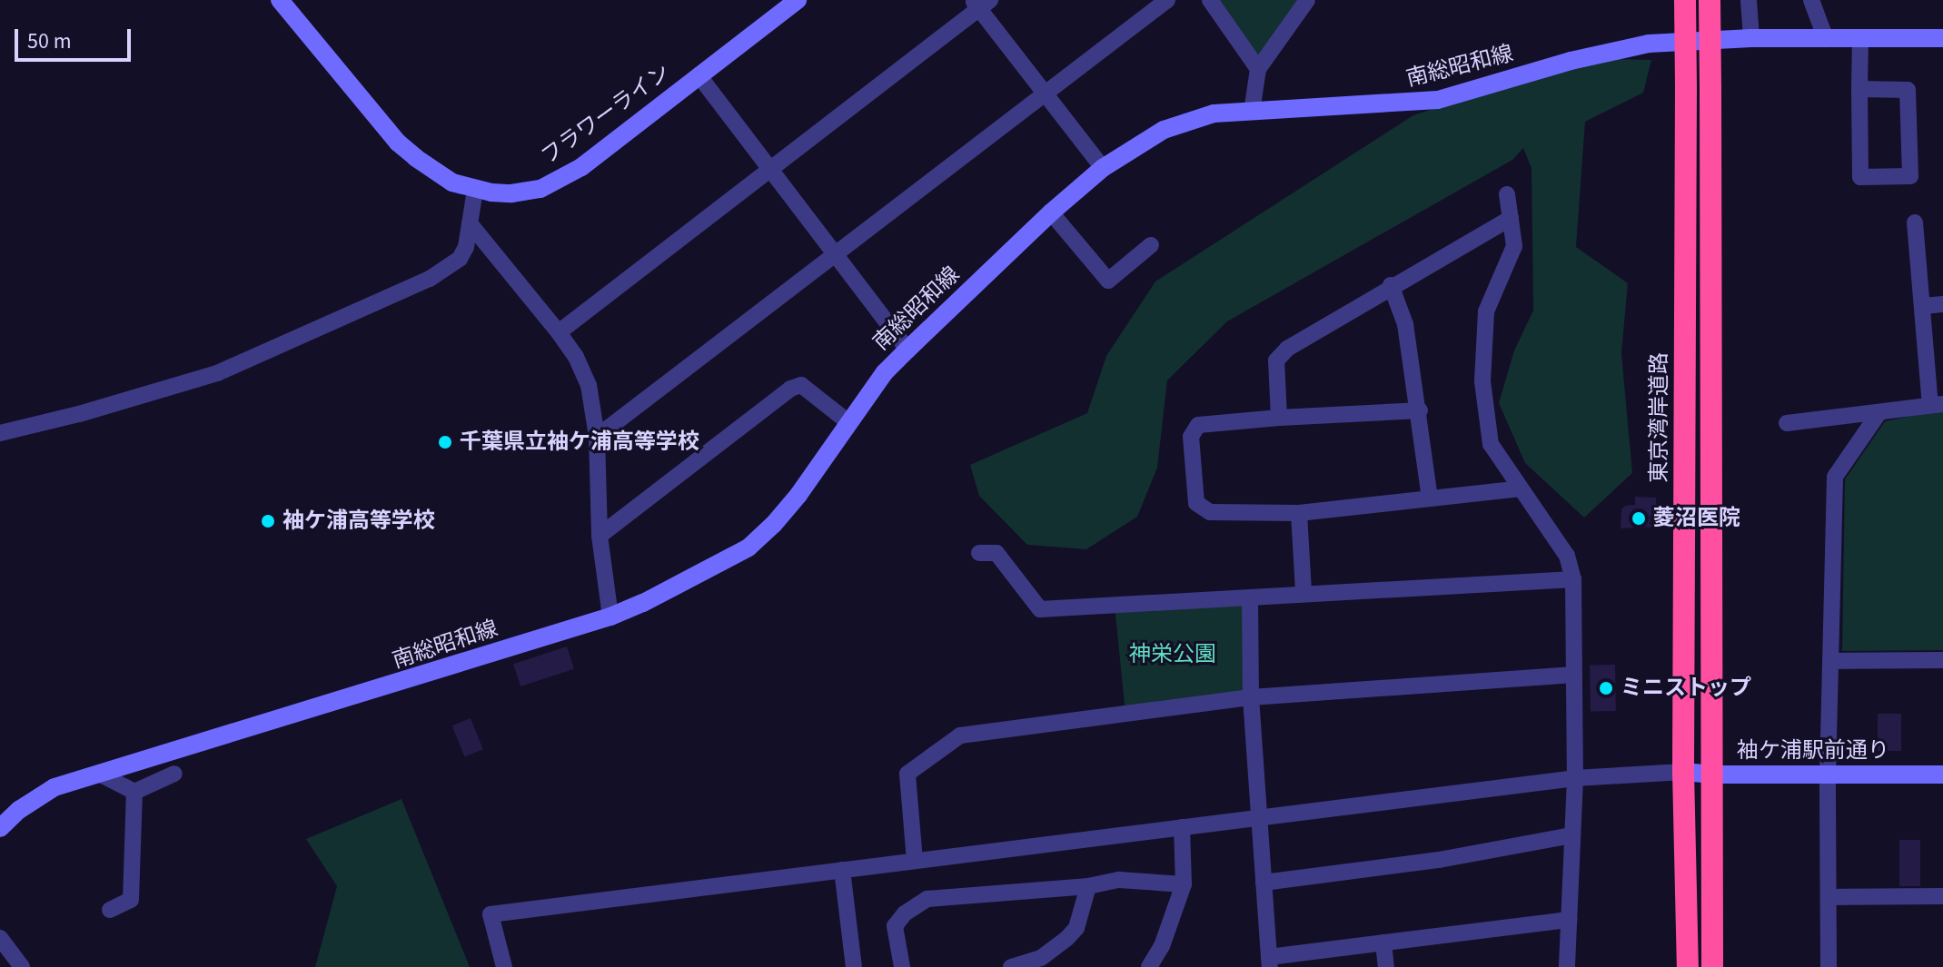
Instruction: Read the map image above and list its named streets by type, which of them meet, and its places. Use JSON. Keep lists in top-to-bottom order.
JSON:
{
  "streets": {
    "highway": ["東京湾岸道路"],
    "main road": ["南総昭和線", "フラワーライン", "袖ケ浦駅前通り"]
  },
  "crossings": [
    ["東京湾岸道路", "袖ケ浦駅前通り"]
  ],
  "parks": ["神栄公園"],
  "places": [
    "千葉県立袖ケ浦高等学校",
    "菱沼医院",
    "袖ケ浦高等学校",
    "ミニストップ"
  ],
  "scale_bar": "50 m"
}
